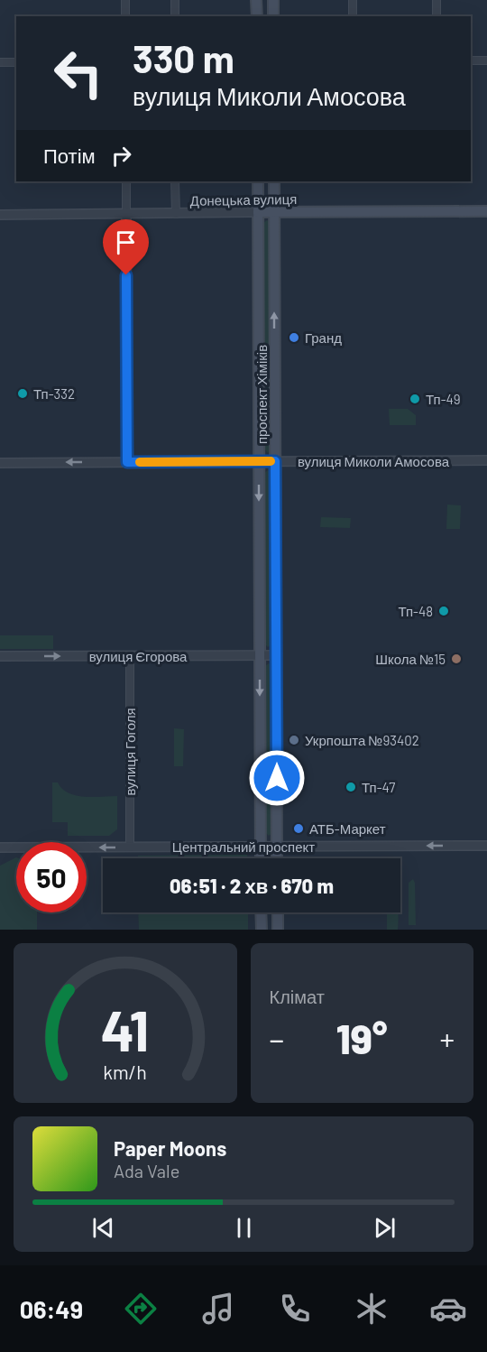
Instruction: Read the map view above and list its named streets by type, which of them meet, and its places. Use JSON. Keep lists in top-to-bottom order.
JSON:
{
  "streets": {
    "main road": ["Донецька вулиця", "проспект Хіміків"],
    "street": [
      "вулиця Миколи Амосова",
      "вулиця Єгорова",
      "вулиця Гоголя",
      "Центральний проспект"
    ]
  },
  "crossings": [
    ["Донецька вулиця", "проспект Хіміків"],
    ["проспект Хіміків", "вулиця Миколи Амосова"],
    ["проспект Хіміків", "вулиця Єгорова"],
    ["проспект Хіміків", "Центральний проспект"],
    ["вулиця Єгорова", "вулиця Гоголя"],
    ["вулиця Гоголя", "Центральний проспект"]
  ],
  "one_way": ["вулиця Єгорова", "Центральний проспект"],
  "places": [
    "Гранд",
    "Тп-332",
    "Тп-49",
    "Тп-48",
    "Школа №15",
    "Укрпошта №93402",
    "Тп-47",
    "АТБ-Маркет"
  ],
  "page": {
    "turn": ["330 m", "вулиця Миколи Амосова"],
    "then": "Потім",
    "limit": "50",
    "trip": "06:51 · 2 хв · 670 m",
    "tile": "Клімат",
    "heat": ["−", "19°", "+"],
    "song": ["Paper Moons", "Ada Vale"],
    "tabs": "06:49",
    "gauge": ["41", "km/h"]
  }
}
